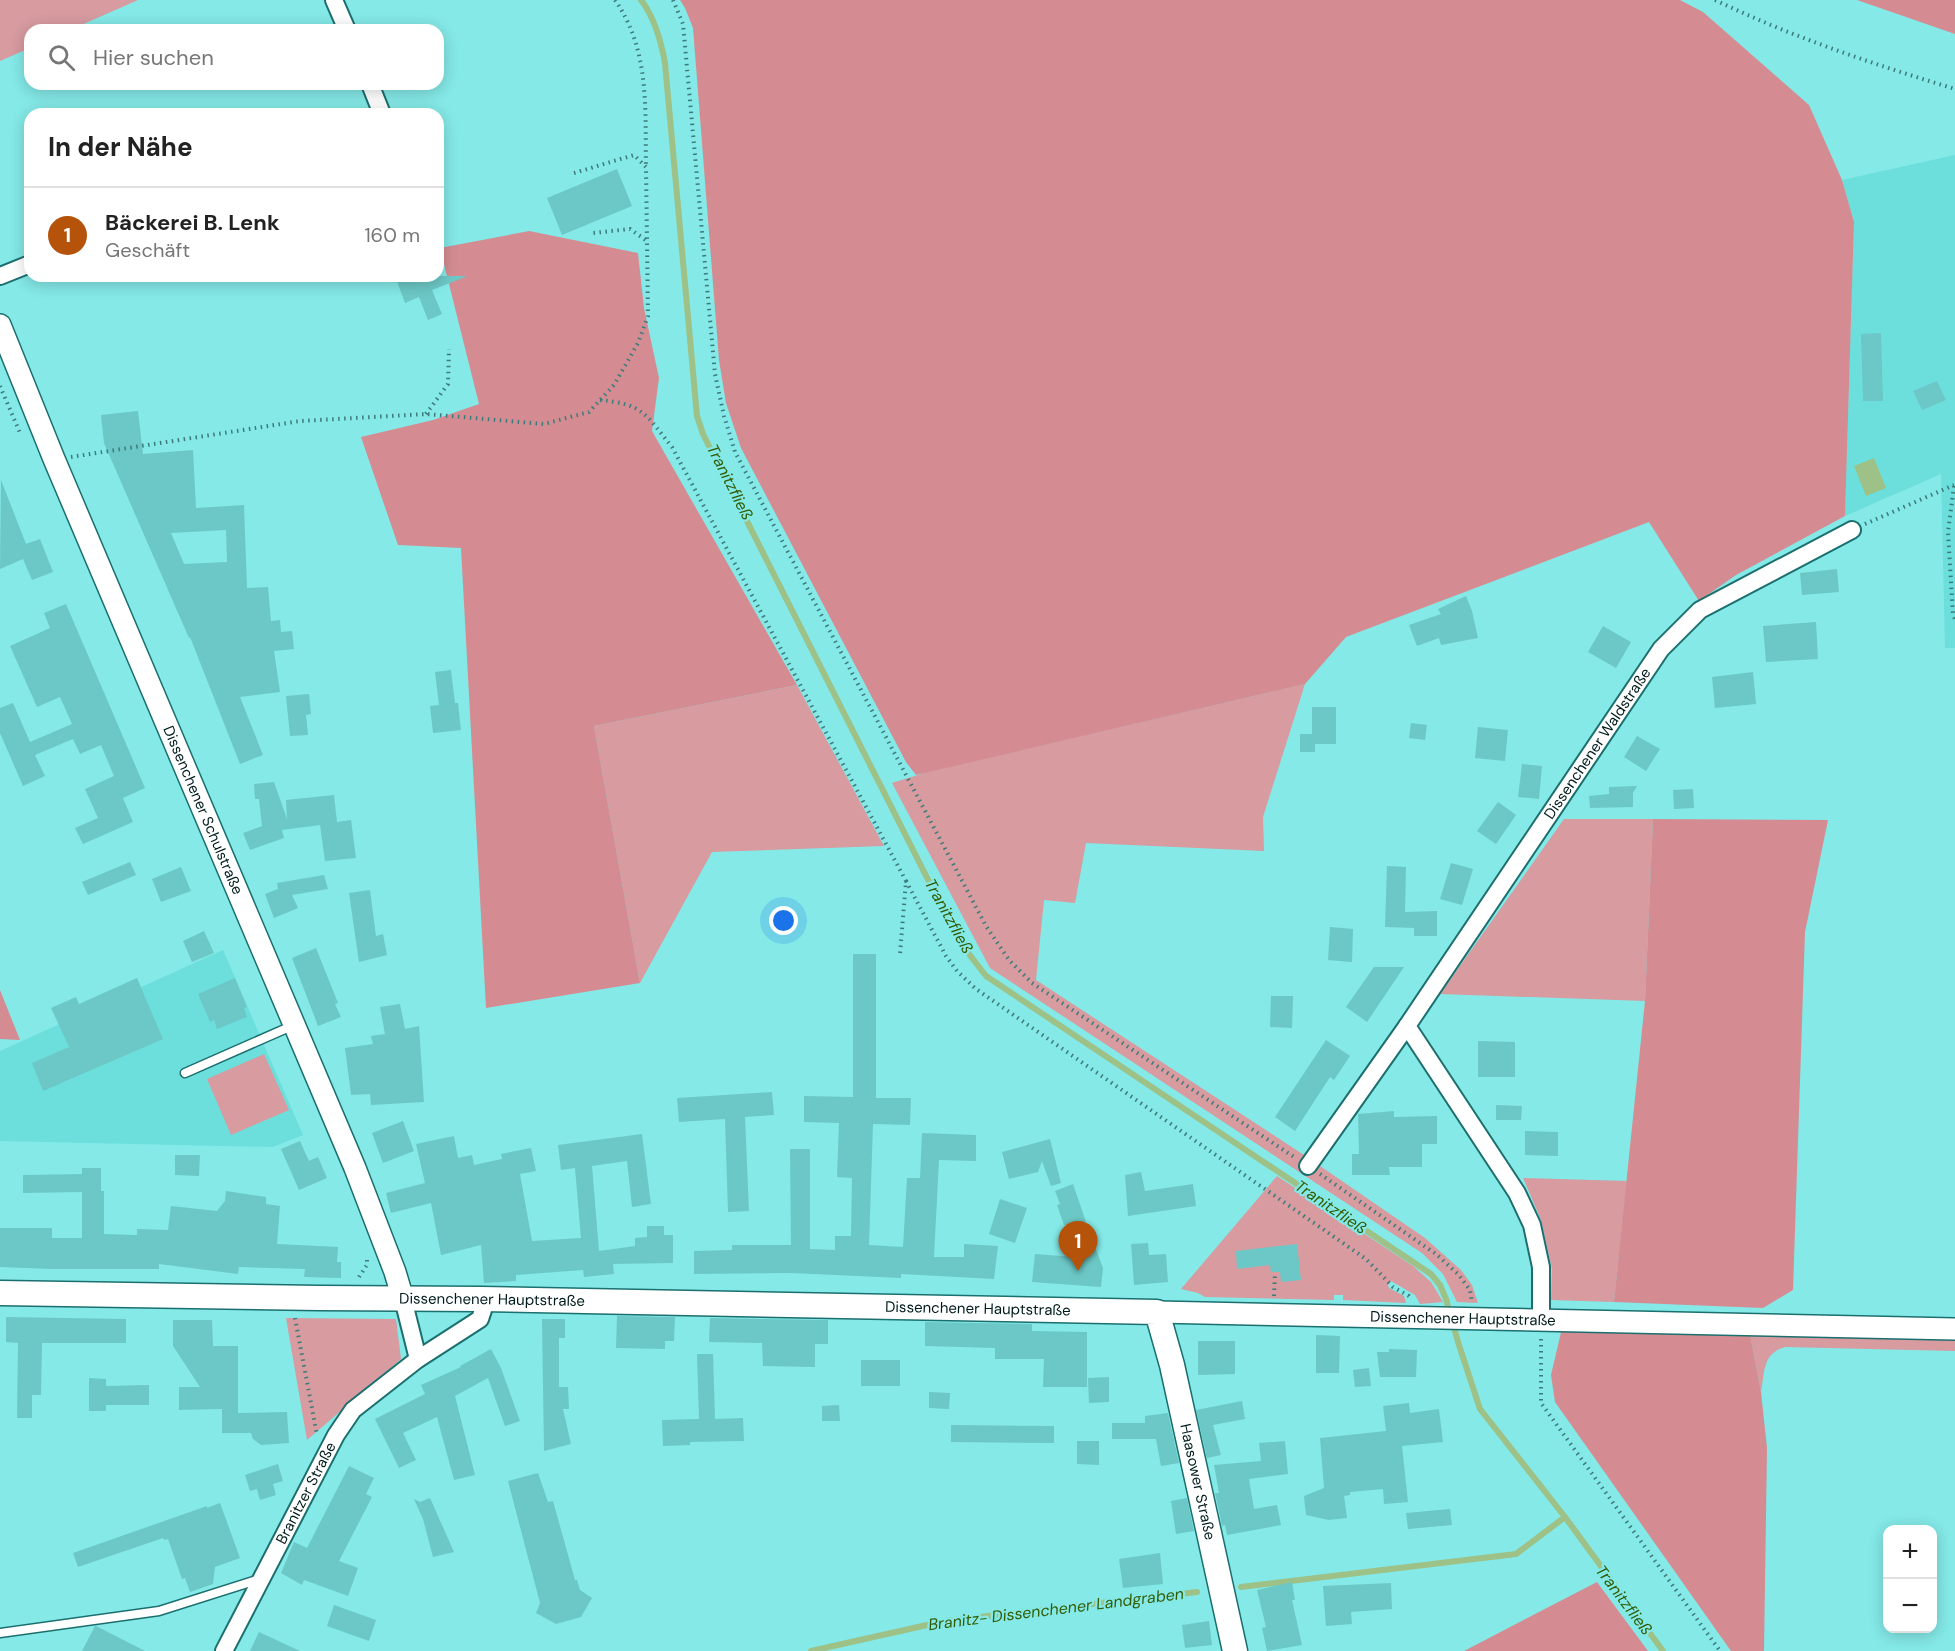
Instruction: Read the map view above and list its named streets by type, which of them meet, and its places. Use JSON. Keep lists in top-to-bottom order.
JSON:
{
  "streets": {
    "main road": ["Dissenchener Hauptstraße", "Haasower Straße"],
    "street": ["Dissenchener Waldstraße", "Dissenchener Schulstraße", "Branitzer Straße"]
  },
  "crossings": [
    ["Dissenchener Schulstraße", "Dissenchener Hauptstraße"],
    ["Dissenchener Hauptstraße", "Haasower Straße"],
    ["Dissenchener Hauptstraße", "Branitzer Straße"]
  ],
  "water": ["Tranitzfließ", "Branitz- Dissenchener Landgraben"],
  "page": {
    "search": "Hier suchen",
    "heading": "In der Nähe",
    "list": [
      {
        "mark": "1",
        "name": "Bäckerei B. Lenk",
        "note": "Geschäft",
        "value": "160 m"
      }
    ],
    "pins": "1",
    "map_buttons": ["+", "−"]
  }
}
